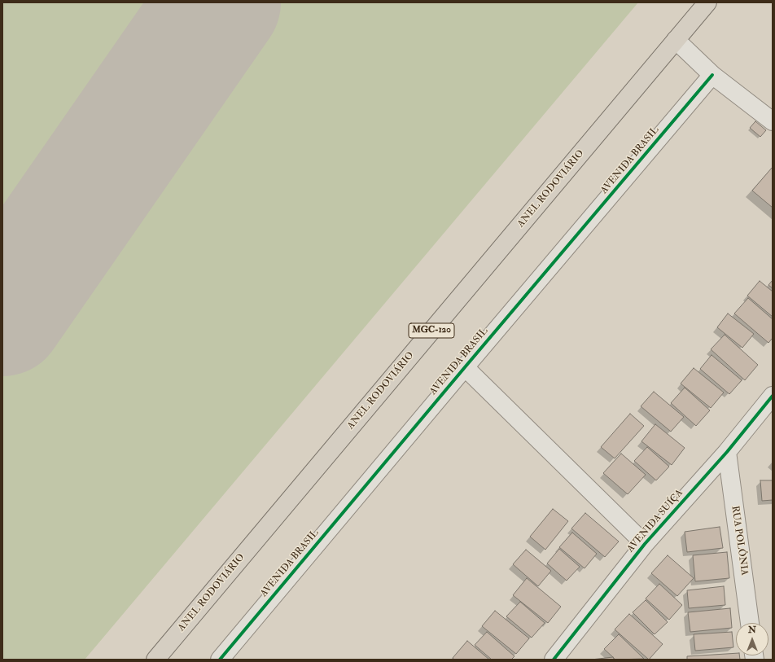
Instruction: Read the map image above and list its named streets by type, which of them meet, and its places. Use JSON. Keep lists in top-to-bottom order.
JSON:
{
  "streets": {
    "main road": ["ANEL RODOVIÁRIO", "MGC-120"],
    "street": ["AVENIDA BRASIL", "AVENIDA SUÍÇA", "RUA POLÔNIA"]
  },
  "crossings": [
    ["AVENIDA SUÍÇA", "RUA POLÔNIA"]
  ],
  "north": "top"
}
